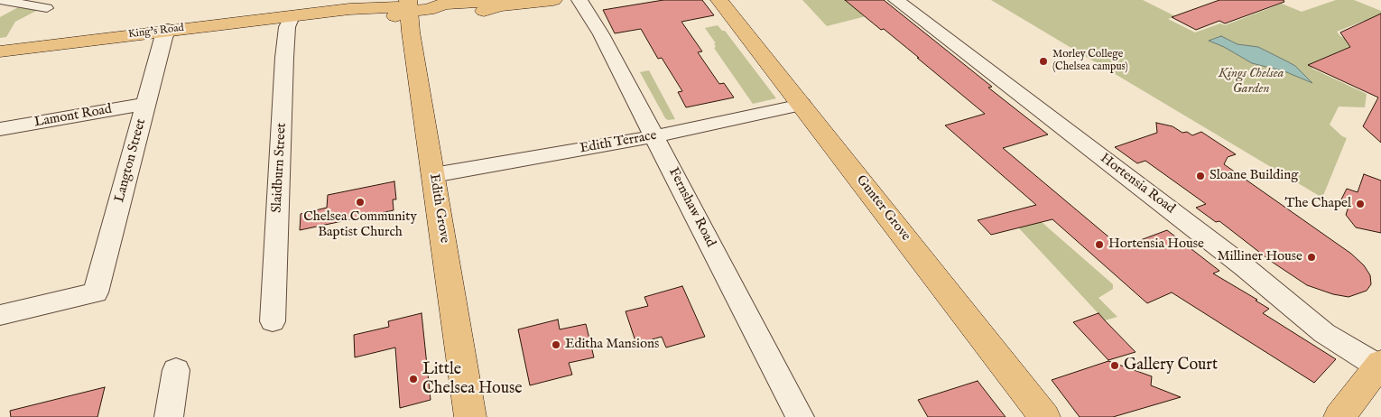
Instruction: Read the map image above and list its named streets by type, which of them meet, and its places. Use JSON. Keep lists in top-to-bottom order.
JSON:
{
  "streets": {
    "main road": ["King's Road", "Edith Grove", "Gunter Grove"],
    "street": [
      "Lamont Road",
      "Edith Terrace",
      "Langton Street",
      "Slaidburn Street",
      "Hortensia Road",
      "Fernshaw Road"
    ]
  },
  "crossings": [
    ["King's Road", "Langton Street"],
    ["King's Road", "Slaidburn Street"],
    ["King's Road", "Edith Grove"],
    ["Lamont Road", "Langton Street"],
    ["Edith Terrace", "Fernshaw Road"],
    ["Edith Terrace", "Edith Grove"],
    ["Edith Terrace", "Gunter Grove"]
  ],
  "parks": ["Kings Chelsea Garden"],
  "places": [
    "Morley College (Chelsea campus)",
    "Sloane Building",
    "Chelsea Community Baptist Church",
    "The Chapel",
    "Hortensia House",
    "Milliner House",
    "Editha Mansions",
    "Gallery Court",
    "Little Chelsea House"
  ]
}
